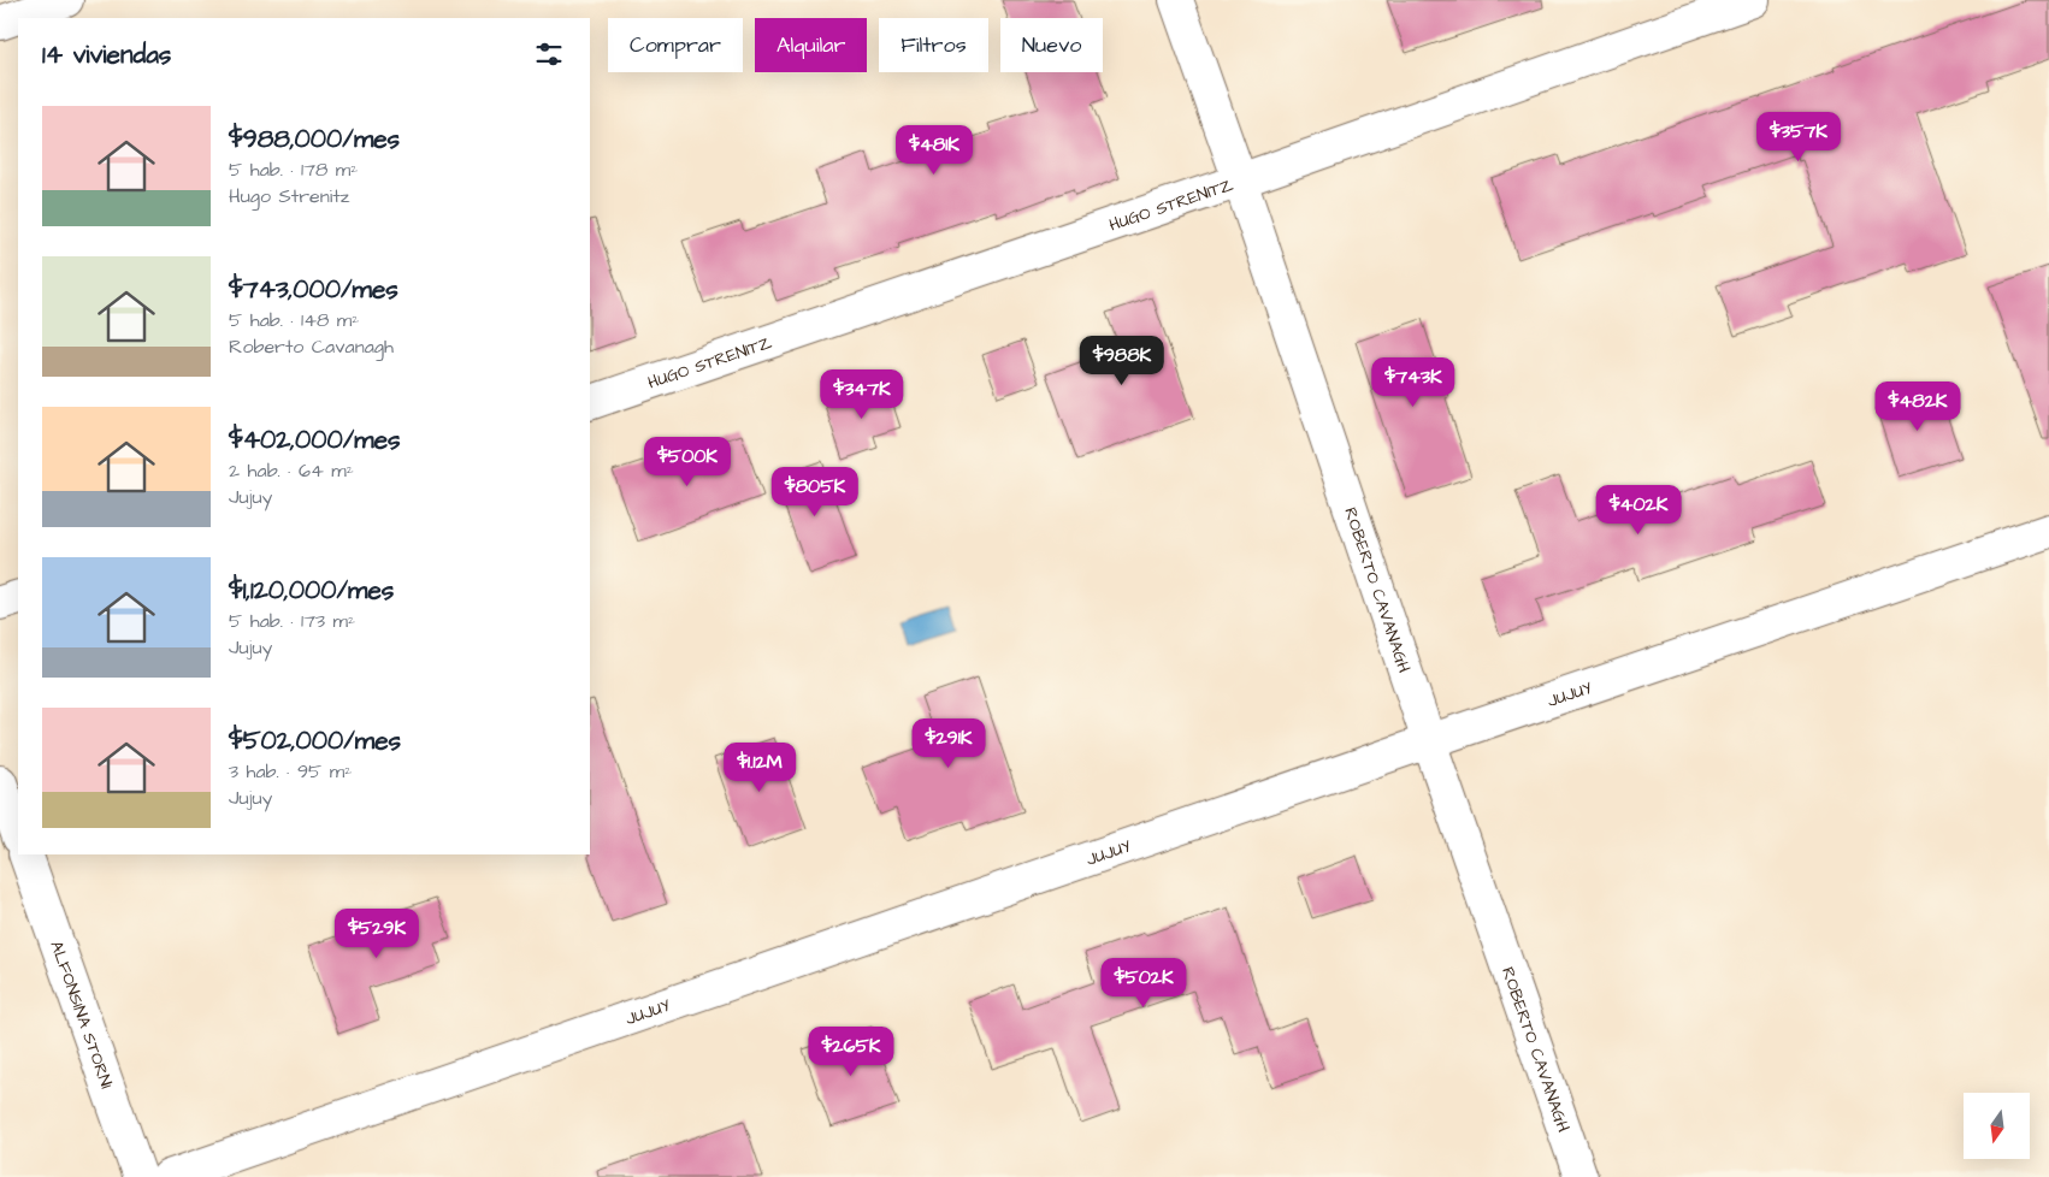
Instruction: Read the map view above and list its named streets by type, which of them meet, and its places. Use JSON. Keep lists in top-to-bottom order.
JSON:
{
  "streets": {
    "main road": [
      "HUGO STRENITZ",
      "ROBERTO CAVANAGH",
      "JUJUY",
      "ALFONSINA STORNI"
    ]
  },
  "crossings": [
    ["HUGO STRENITZ", "ROBERTO CAVANAGH"],
    ["ROBERTO CAVANAGH", "JUJUY"]
  ],
  "north": "bottom",
  "page": {
    "chip": [
      "Comprar",
      "Alquilar",
      "Filtros",
      "Nuevo"
    ],
    "heading": "14 viviendas",
    "list": [
      {
        "name": "$988,000/mes",
        "note": "5 hab. · 178 m² · Hugo Strenitz"
      },
      {
        "name": "$743,000/mes",
        "note": "5 hab. · 148 m² · Roberto Cavanagh"
      },
      {
        "name": "$402,000/mes",
        "note": "2 hab. · 64 m² · Jujuy"
      },
      {
        "name": "$1,120,000/mes",
        "note": "5 hab. · 173 m² · Jujuy"
      },
      {
        "name": "$502,000/mes",
        "note": "3 hab. · 95 m² · Jujuy"
      }
    ],
    "price": [
      "$357K",
      "$481K",
      "$988K",
      "$743K",
      "$347K",
      "$482K",
      "$500K",
      "$805K",
      "$402K",
      "$291K",
      "$1.12M",
      "$529K",
      "$502K",
      "$265K"
    ]
  }
}
